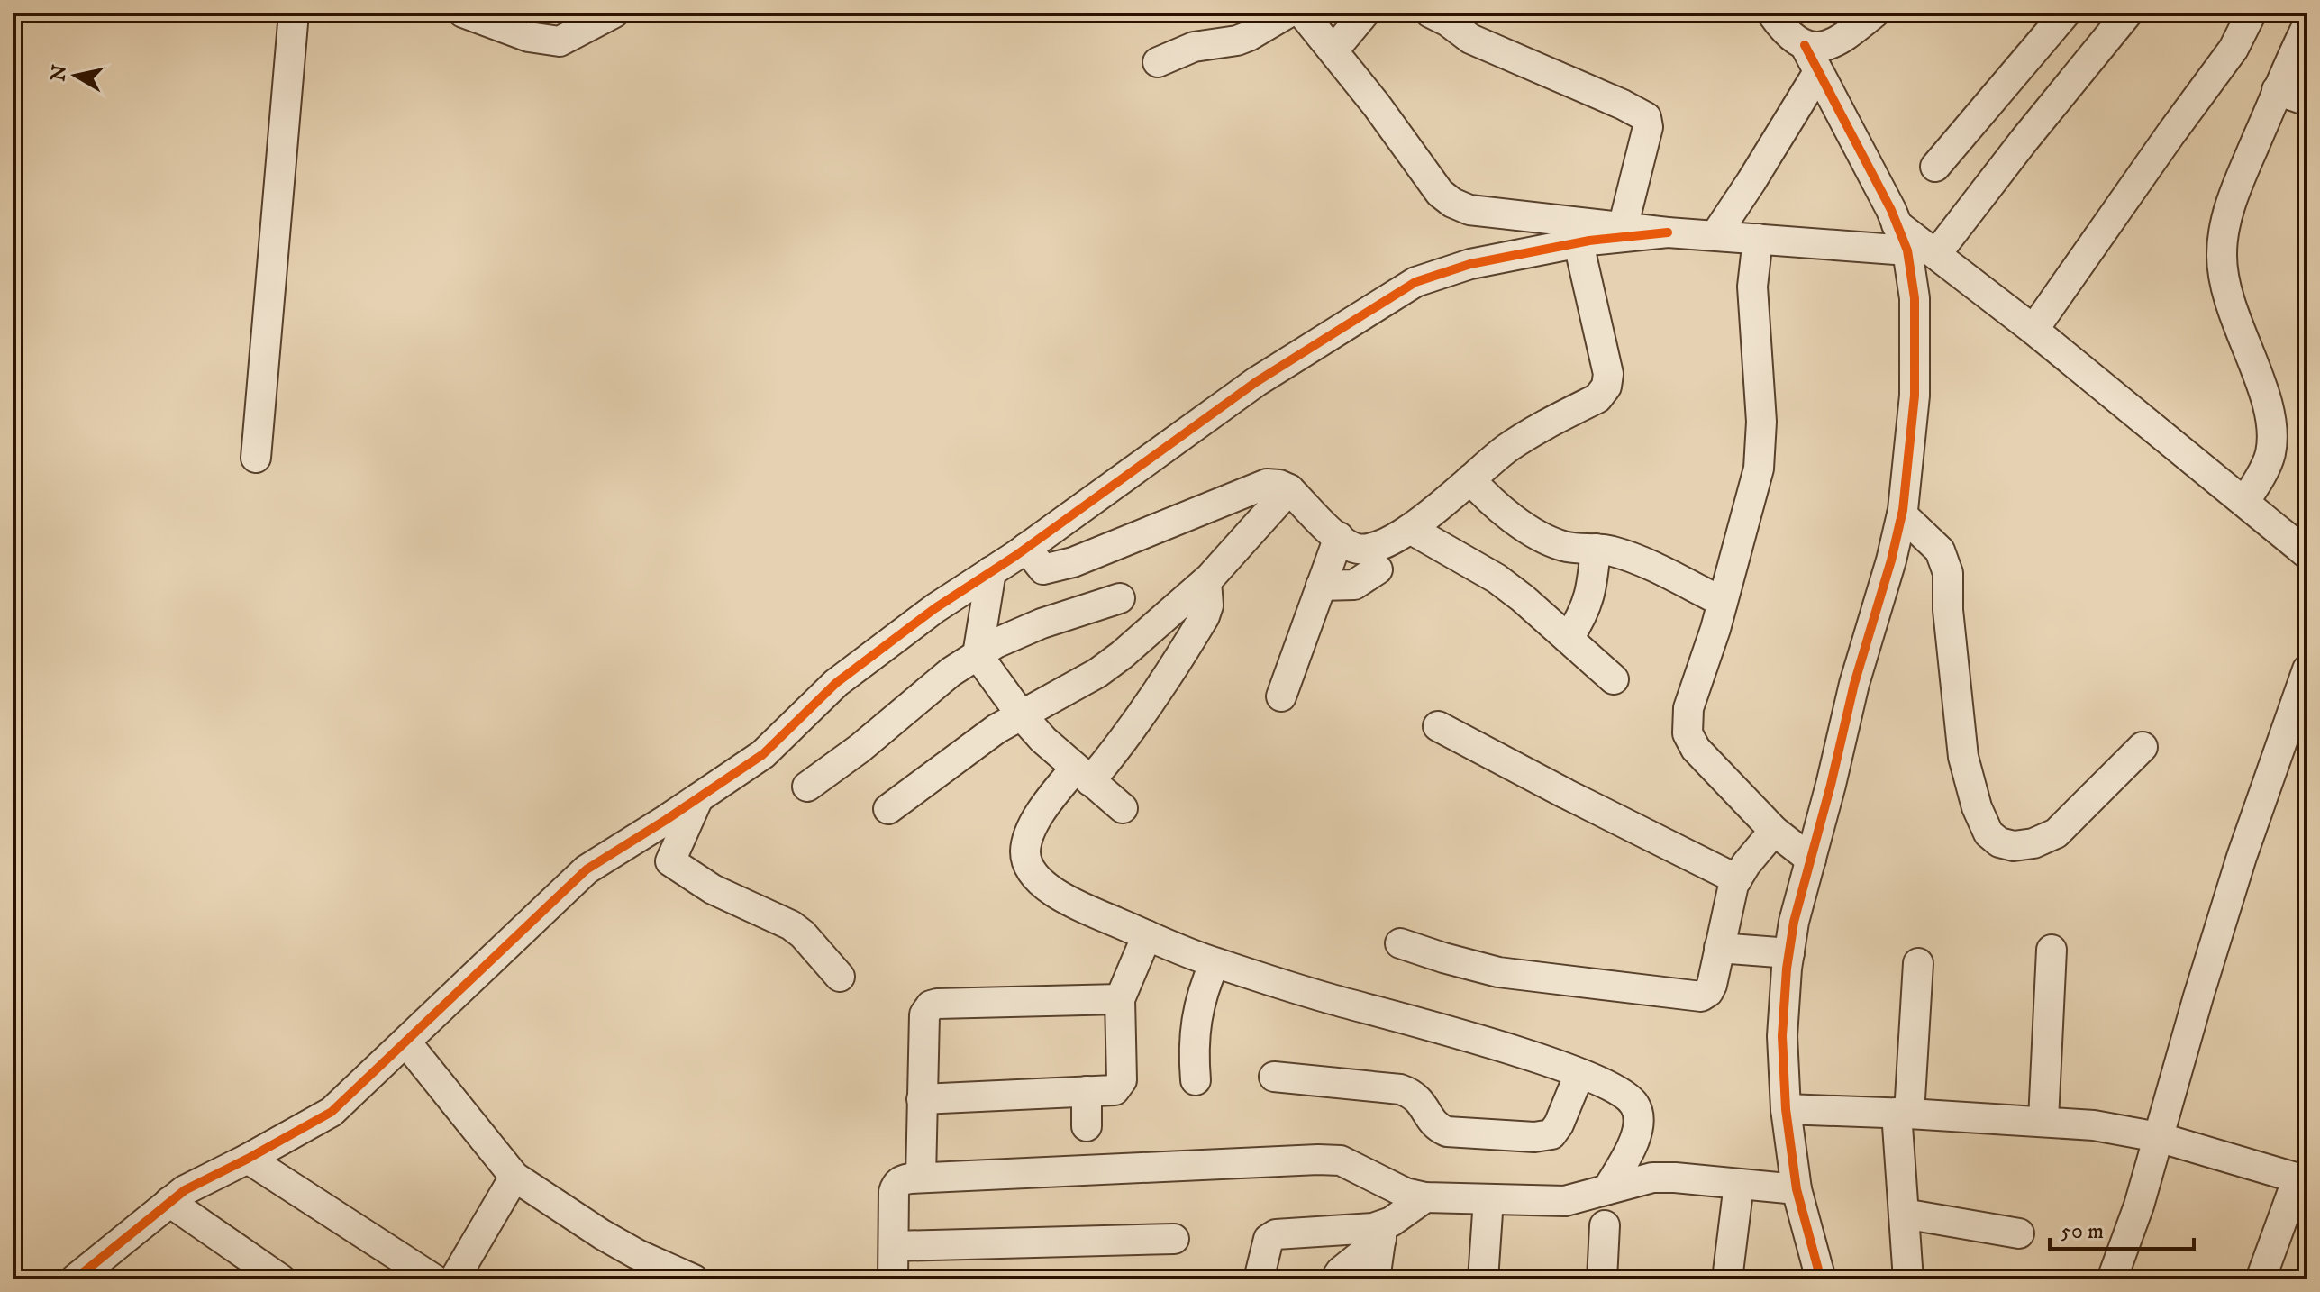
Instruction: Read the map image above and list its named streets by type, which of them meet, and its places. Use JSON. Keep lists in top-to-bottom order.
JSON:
{
  "scale_bar": "50 m",
  "north": "left"
}
